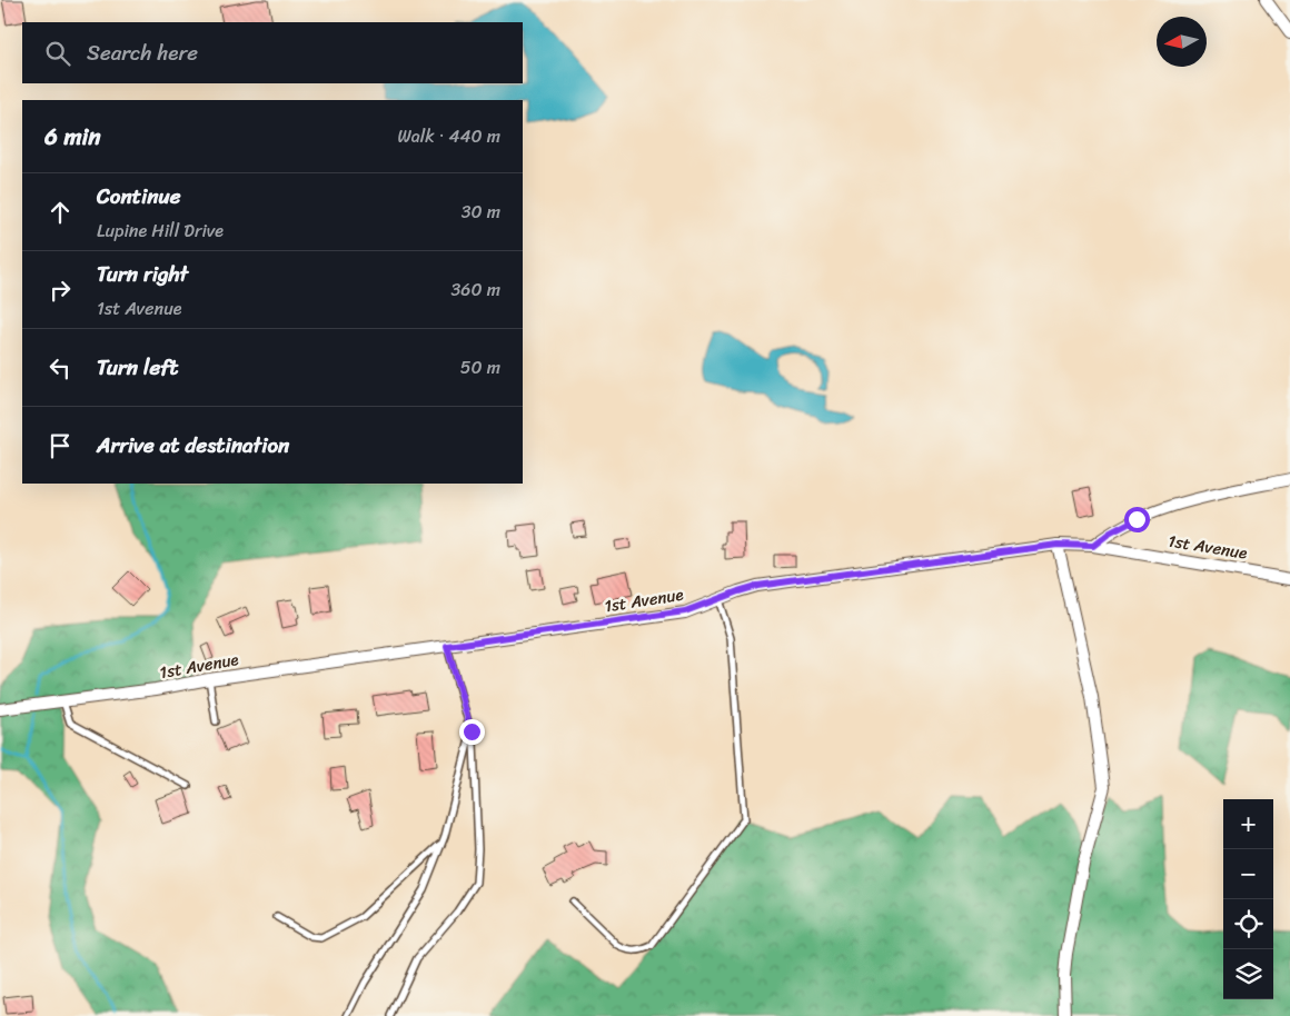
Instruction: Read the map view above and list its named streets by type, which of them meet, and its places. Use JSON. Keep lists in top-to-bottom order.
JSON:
{
  "streets": {
    "street": ["1st Avenue"]
  },
  "north": "left",
  "page": {
    "search": "Search here",
    "heading": ["6 min", "Walk · 440 m"],
    "list": [
      ["Continue", "Lupine Hill Drive", "30 m"],
      ["Turn right", "1st Avenue", "360 m"],
      ["Turn left", "50 m"],
      "Arrive at destination"
    ],
    "map_buttons": ["+", "−"]
  }
}
